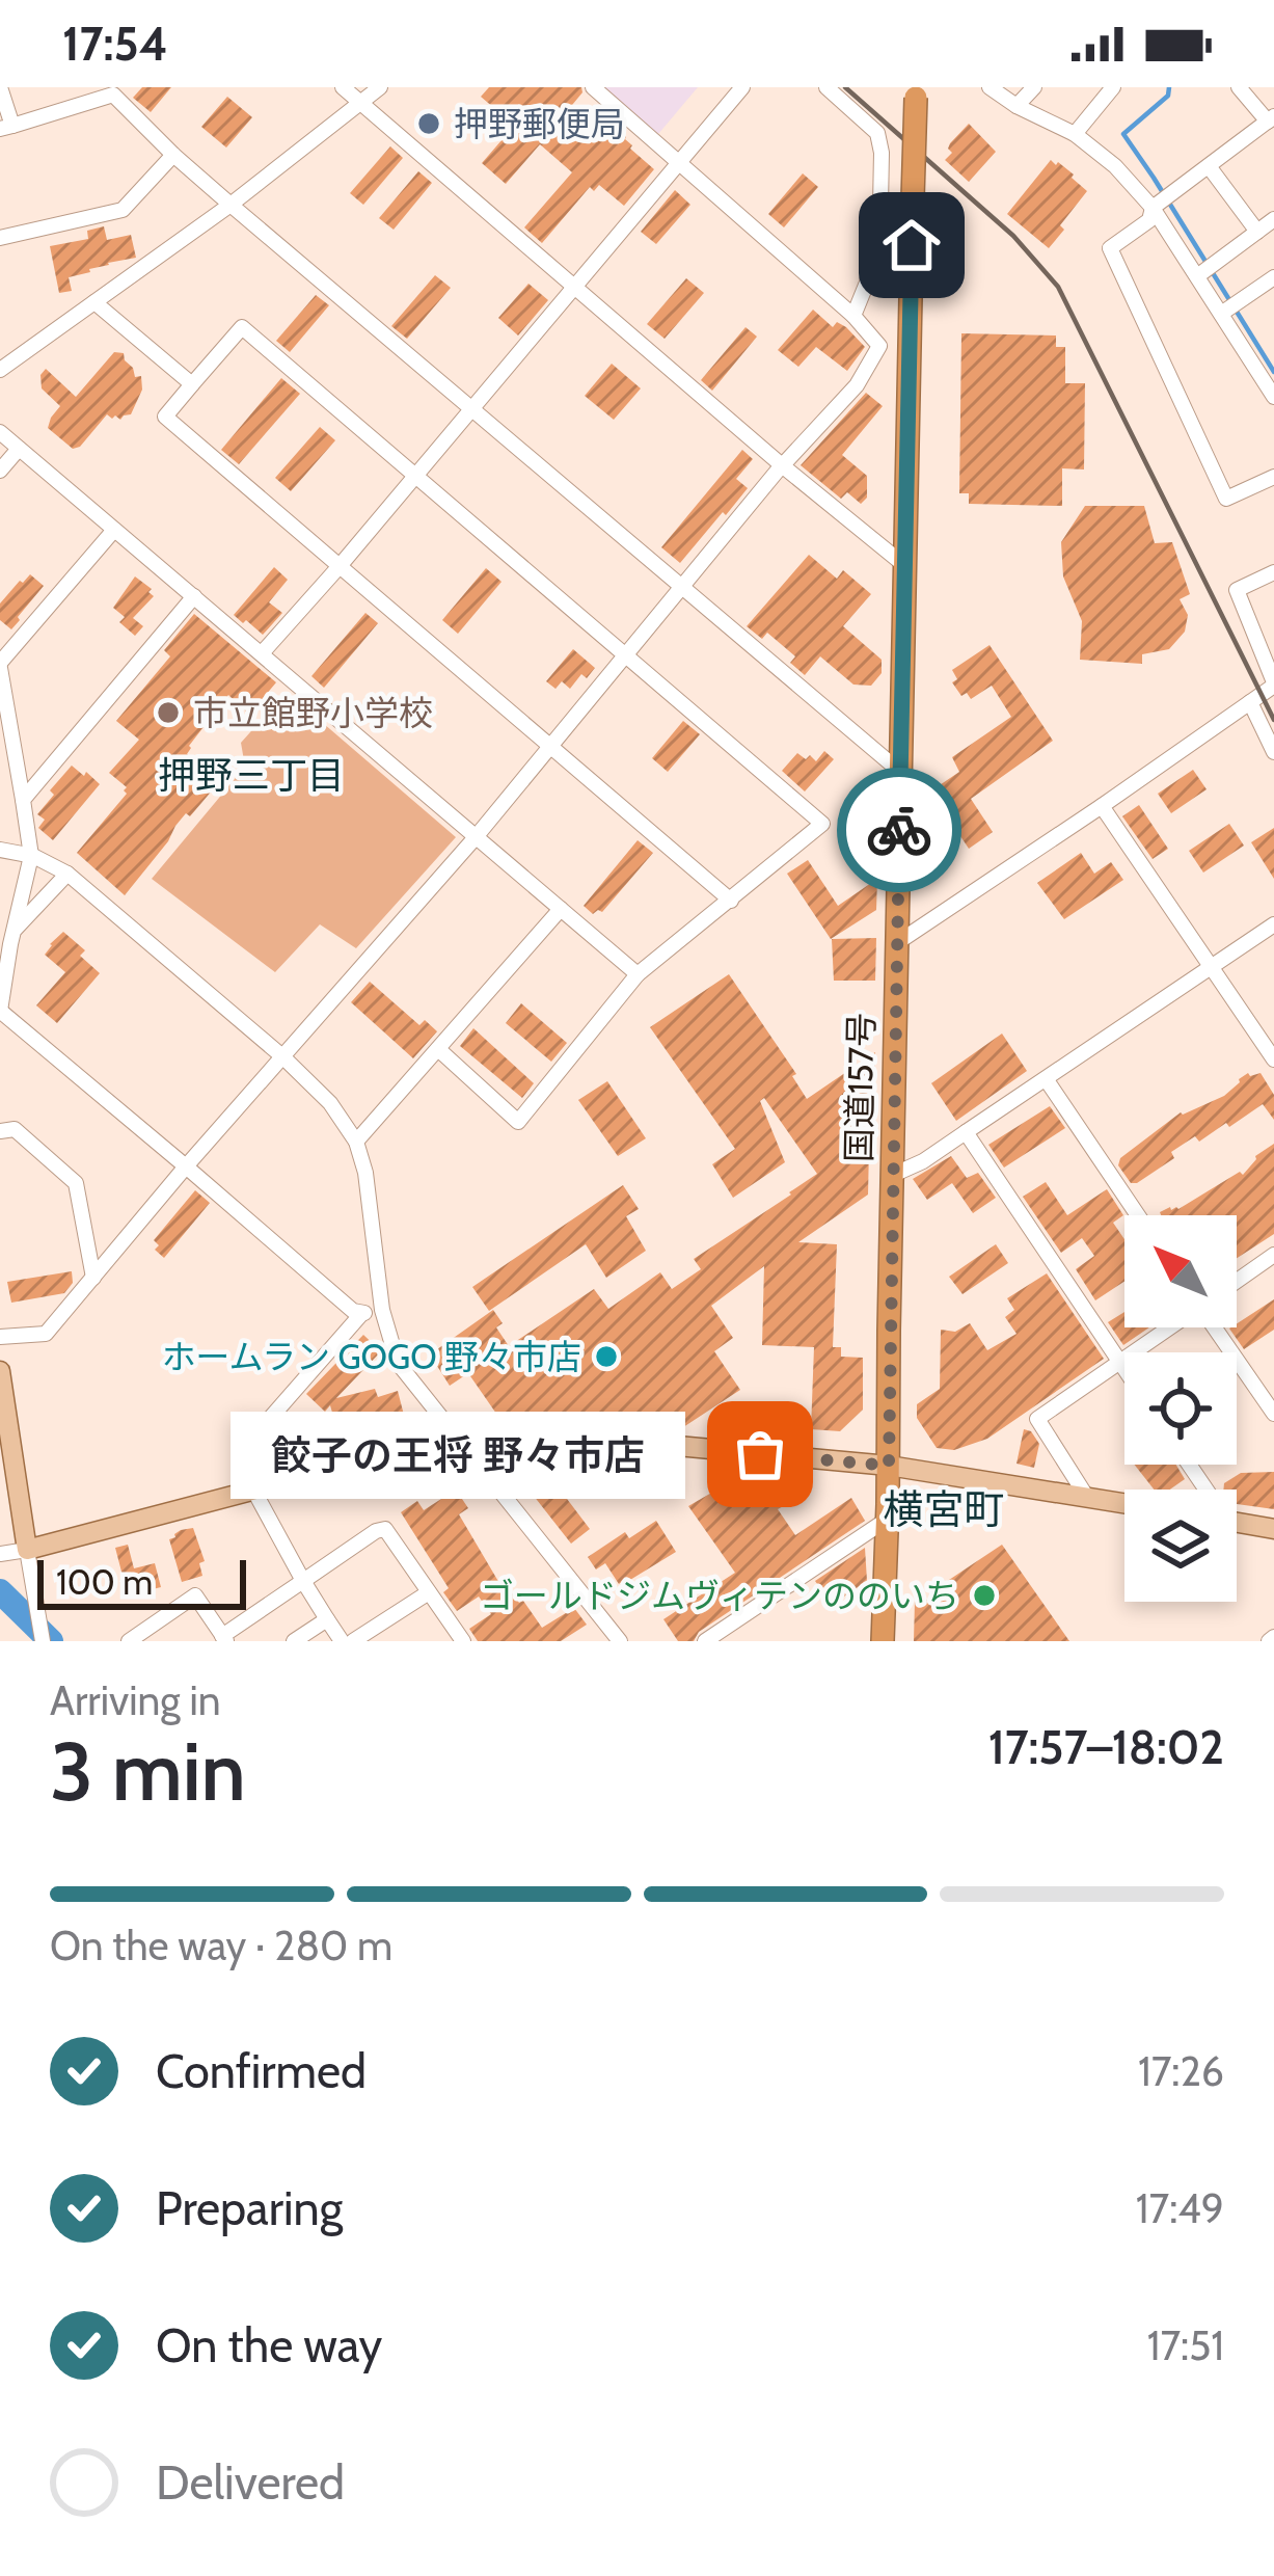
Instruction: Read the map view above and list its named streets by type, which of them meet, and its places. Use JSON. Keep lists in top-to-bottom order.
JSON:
{
  "streets": {
    "highway": ["国道157号"]
  },
  "districts": ["押野三丁目", "横宮町"],
  "places": [
    "押野郵便局",
    "市立館野小学校",
    "ホームラン GOGO 野々市店",
    "餃子の王将 野々市店",
    "ゴールドジムヴィテンののいち"
  ],
  "scale_bar": "100 m",
  "north": "top left",
  "page": {
    "status": "17:54",
    "bubble": "餃子の王将 野々市店",
    "scale": "100 m",
    "heading": ["3 min", "Arriving in", "17:57–18:02"],
    "bar": "On the way · 280 m",
    "list": [
      ["Confirmed", "17:26"],
      ["Preparing", "17:49"],
      ["On the way", "17:51"],
      "Delivered"
    ]
  }
}
